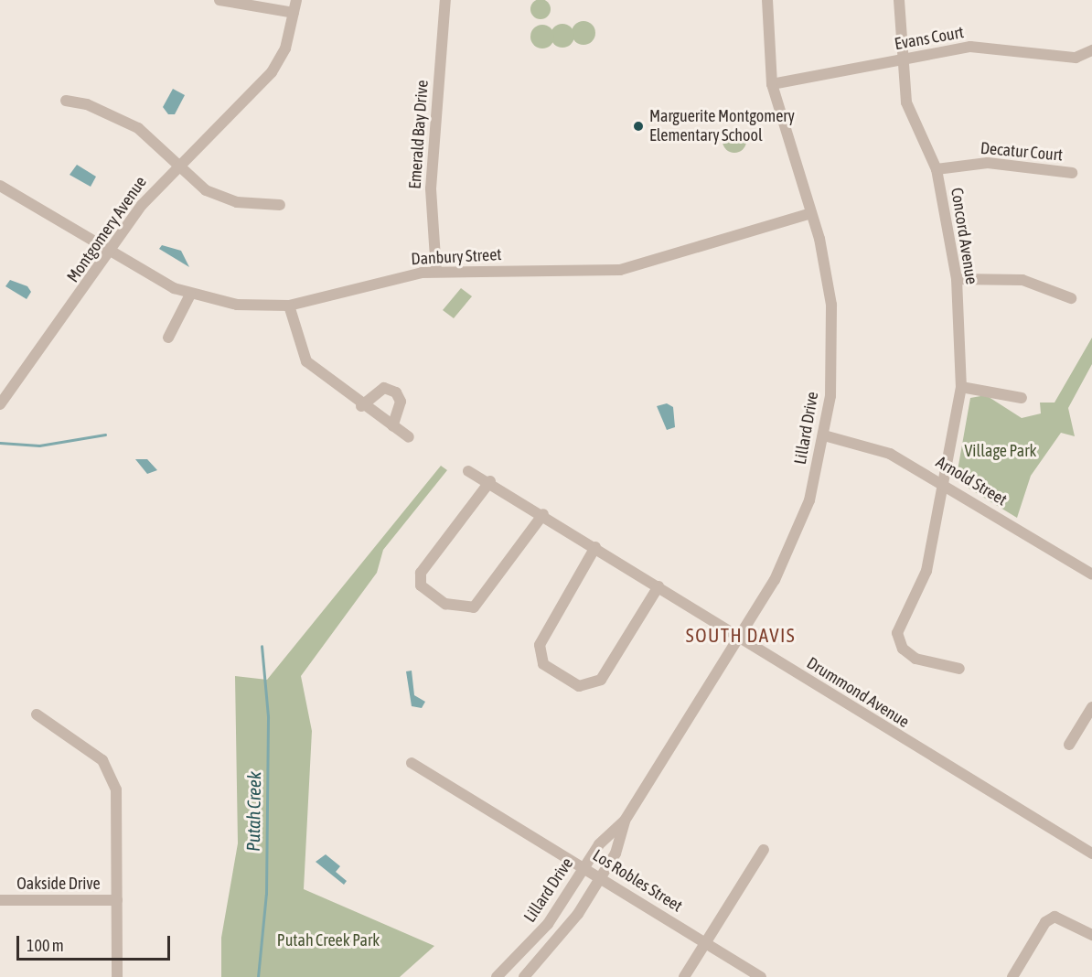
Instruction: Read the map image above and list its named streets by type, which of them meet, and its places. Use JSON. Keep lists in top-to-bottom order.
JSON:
{
  "streets": {
    "street": [
      "Evans Court",
      "Emerald Bay Drive",
      "Decatur Court",
      "Montgomery Avenue",
      "Concord Avenue",
      "Danbury Street",
      "Lillard Drive",
      "Arnold Street",
      "Drummond Avenue",
      "Los Robles Street",
      "Oakside Drive"
    ]
  },
  "crossings": [
    ["Evans Court", "Concord Avenue"],
    ["Evans Court", "Lillard Drive"],
    ["Emerald Bay Drive", "Danbury Street"],
    ["Decatur Court", "Concord Avenue"],
    ["Montgomery Avenue", "Danbury Street"],
    ["Concord Avenue", "Arnold Street"],
    ["Danbury Street", "Lillard Drive"],
    ["Lillard Drive", "Arnold Street"],
    ["Lillard Drive", "Drummond Avenue"],
    ["Lillard Drive", "Los Robles Street"]
  ],
  "districts": ["SOUTH DAVIS"],
  "water": ["Putah Creek"],
  "parks": ["Village Park", "Putah Creek Park"],
  "places": ["Marguerite Montgomery Elementary School"],
  "scale_bar": "100 m"
}
